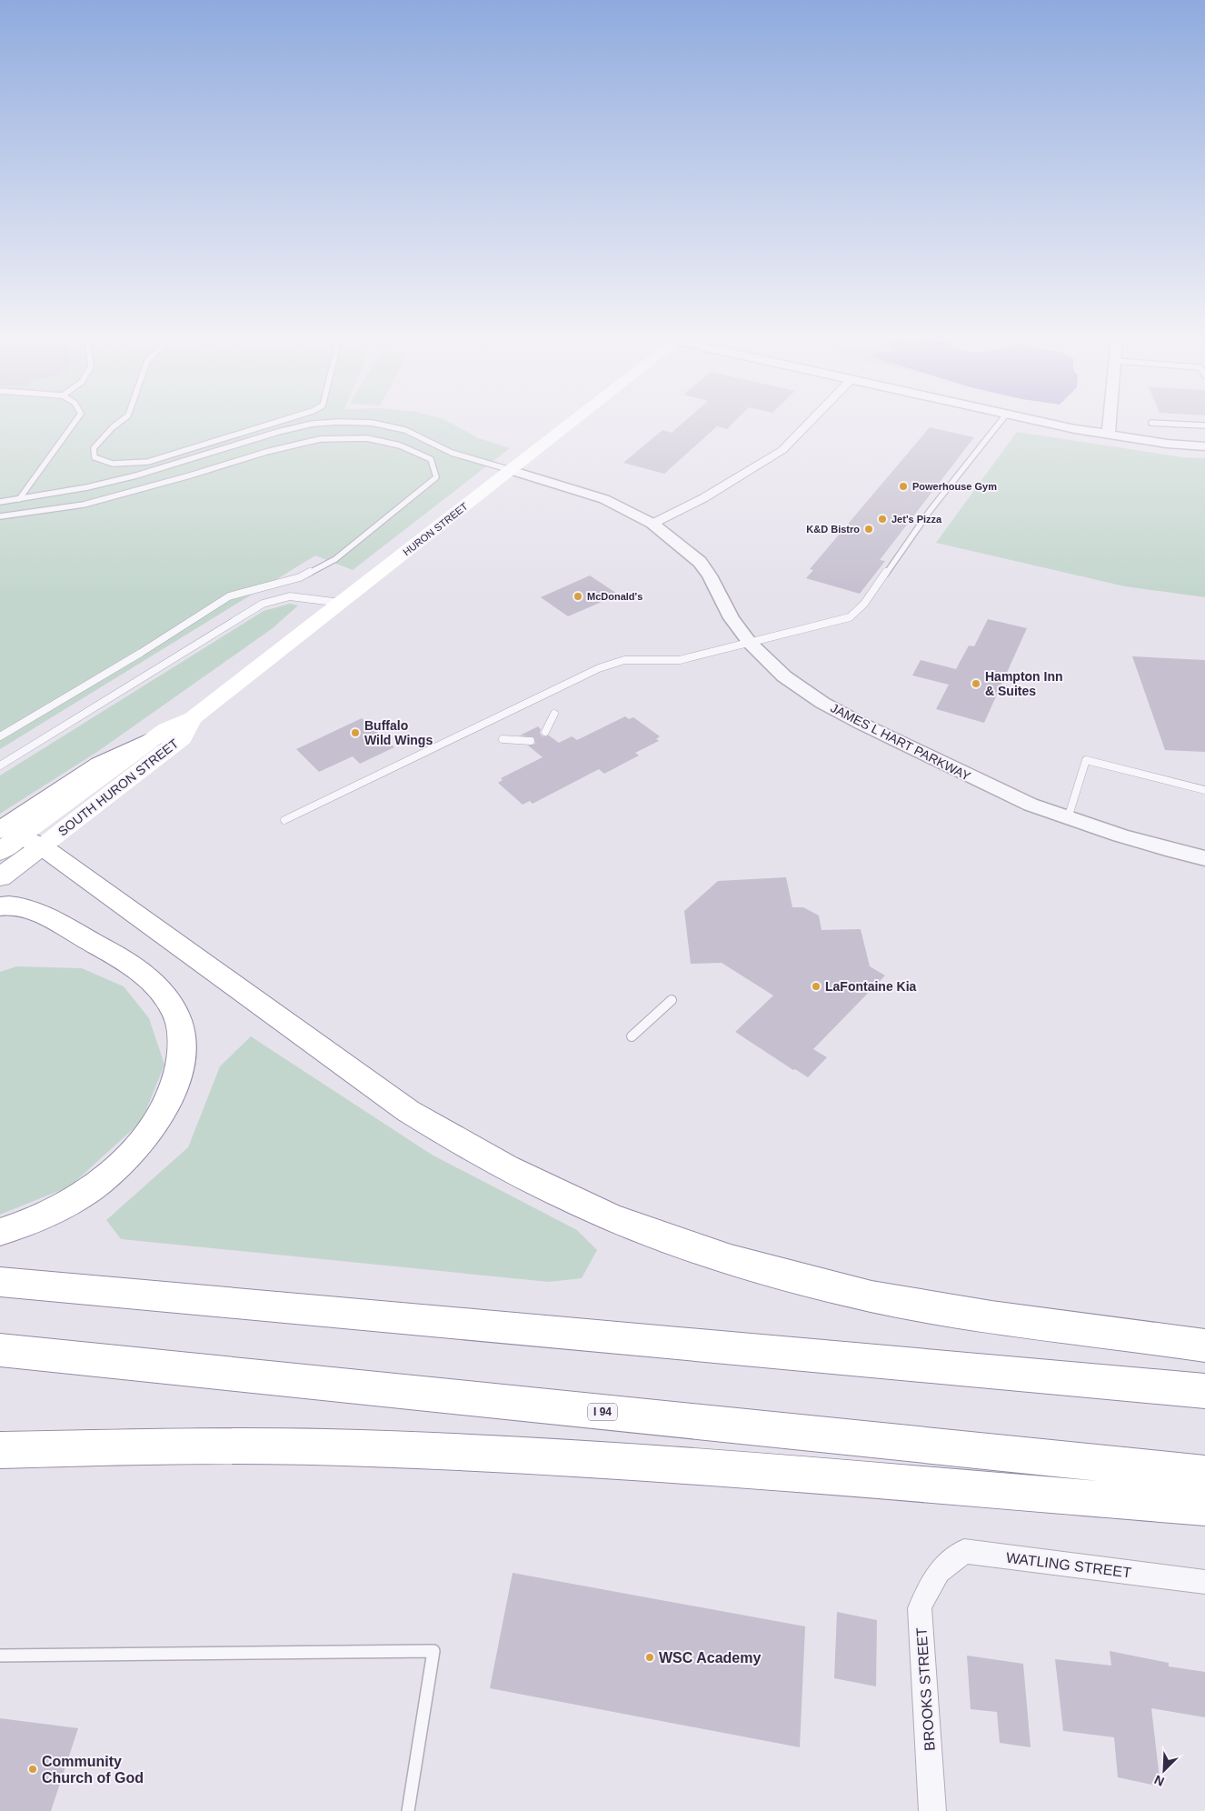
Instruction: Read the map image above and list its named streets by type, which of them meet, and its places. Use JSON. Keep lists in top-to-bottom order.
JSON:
{
  "streets": {
    "main road": ["HURON STREET", "SOUTH HURON STREET", "I 94"],
    "street": ["JAMES L HART PARKWAY", "WATLING STREET", "BROOKS STREET"]
  },
  "crossings": [
    ["HURON STREET", "JAMES L HART PARKWAY"],
    ["HURON STREET", "SOUTH HURON STREET"],
    ["WATLING STREET", "BROOKS STREET"]
  ],
  "places": [
    "Powerhouse Gym",
    "Jet's Pizza",
    "K&D Bistro",
    "McDonald's",
    "Hampton Inn & Suites",
    "Buffalo Wild Wings",
    "LaFontaine Kia",
    "WSC Academy",
    "Community Church of God"
  ],
  "north": "bottom left"
}
